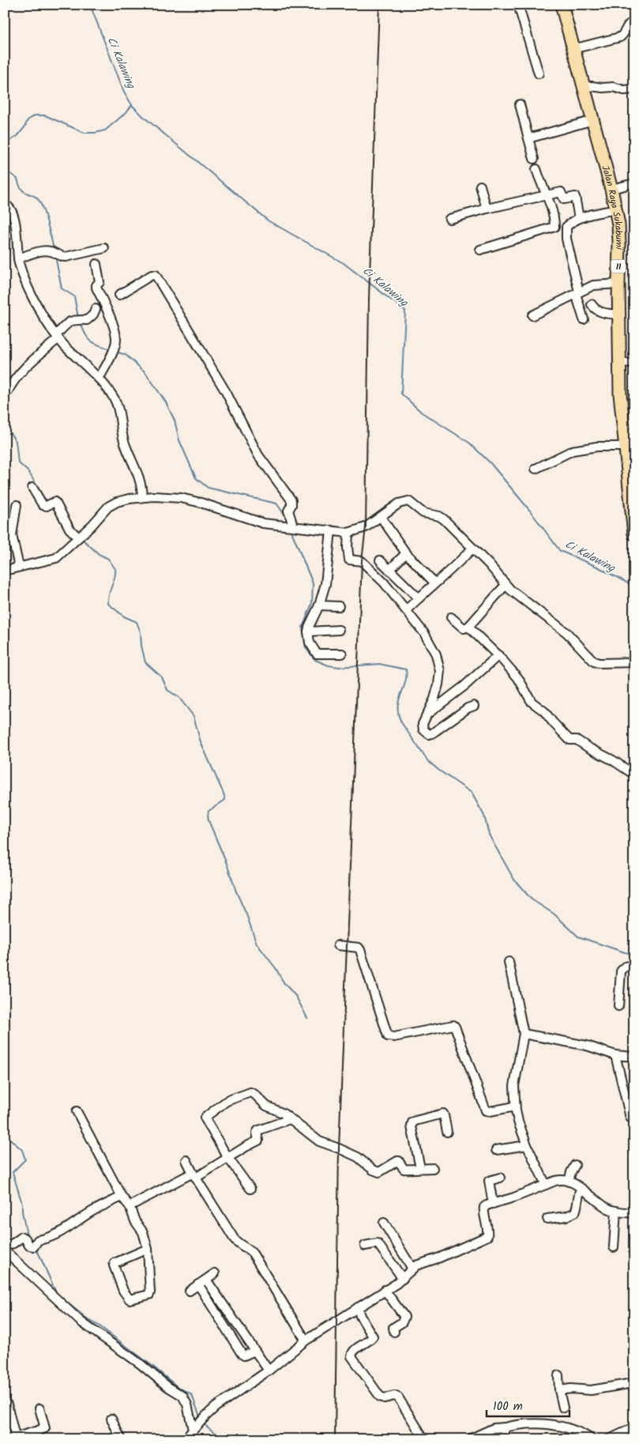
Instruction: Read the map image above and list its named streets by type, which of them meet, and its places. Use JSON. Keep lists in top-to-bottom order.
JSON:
{
  "streets": {
    "highway": ["Jalan Raya Sukabumi", "11"]
  },
  "water": ["Ci Kalawing"],
  "scale_bar": "100 m"
}
